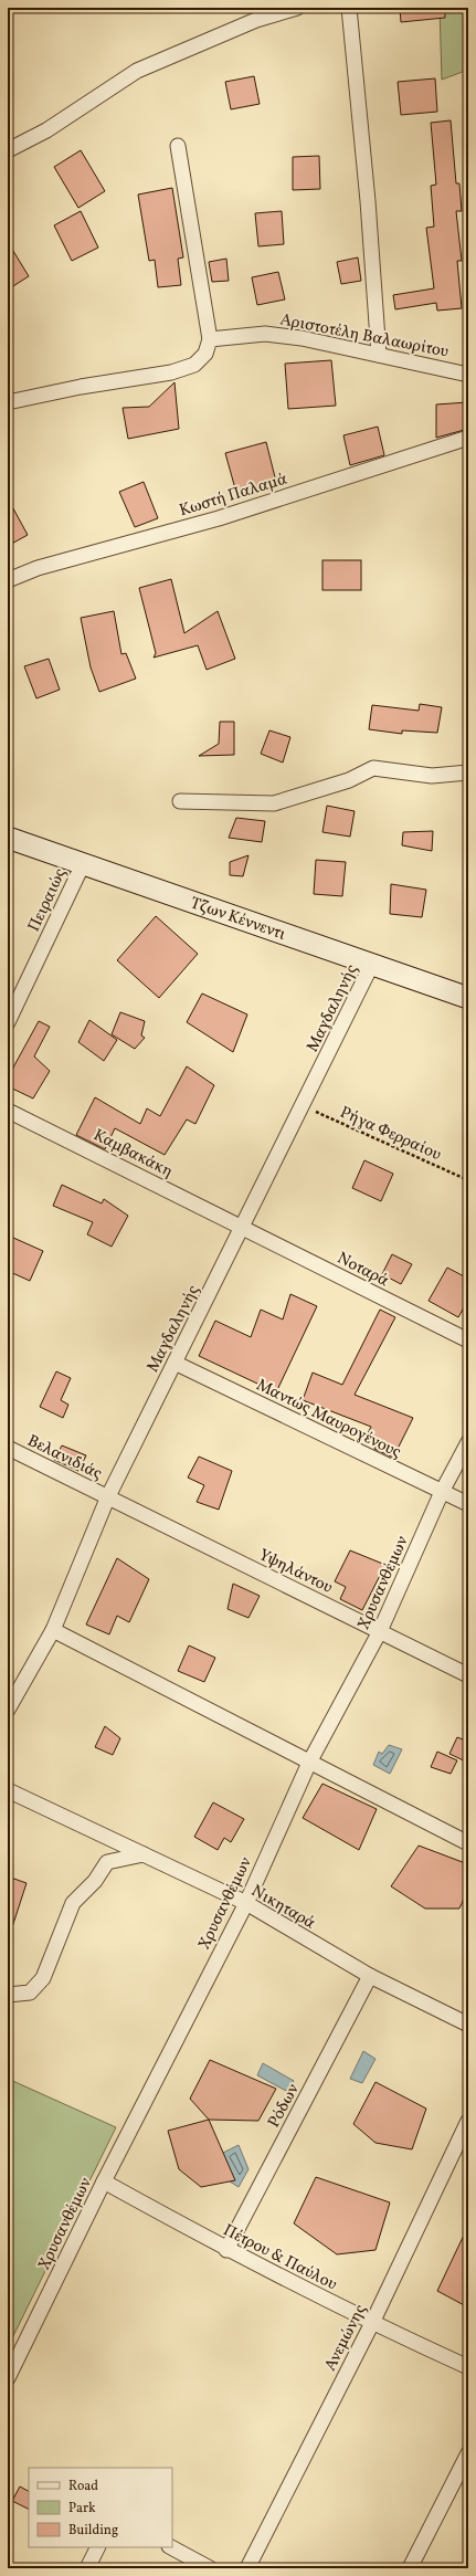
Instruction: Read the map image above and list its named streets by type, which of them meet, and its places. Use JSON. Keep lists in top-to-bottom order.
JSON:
{
  "streets": {
    "street": [
      "Αριστοτέλη Βαλαωρίτου",
      "Κωστή Παλαμά",
      "Πειραιώς",
      "Τζων Κέννεντι",
      "Μαγδαληνής",
      "Καμβακάκη",
      "Νοταρά",
      "Μαντώς Μαυρογένους",
      "Βελανιδιάς",
      "Υψηλάντου",
      "Χρυσανθέμων",
      "Νικηταρά",
      "Ρόδων",
      "Πέτρου & Παύλου",
      "Ανεμώνης"
    ],
    "path": ["Ρήγα Φερραίου"]
  },
  "crossings": [
    ["Πειραιώς", "Τζων Κέννεντι"],
    ["Τζων Κέννεντι", "Μαγδαληνής"],
    ["Μαγδαληνής", "Ρήγα Φερραίου"],
    ["Μαγδαληνής", "Καμβακάκη"],
    ["Μαγδαληνής", "Νοταρά"],
    ["Μαγδαληνής", "Μαντώς Μαυρογένους"],
    ["Μαγδαληνής", "Βελανιδιάς"],
    ["Μαγδαληνής", "Υψηλάντου"],
    ["Καμβακάκη", "Νοταρά"],
    ["Μαντώς Μαυρογένους", "Χρυσανθέμων"],
    ["Βελανιδιάς", "Υψηλάντου"],
    ["Υψηλάντου", "Χρυσανθέμων"],
    ["Χρυσανθέμων", "Νικηταρά"],
    ["Χρυσανθέμων", "Πέτρου & Παύλου"],
    ["Νικηταρά", "Ρόδων"],
    ["Ρόδων", "Πέτρου & Παύλου"],
    ["Πέτρου & Παύλου", "Ανεμώνης"]
  ],
  "legend": ["Road", "Park", "Building"]
}
